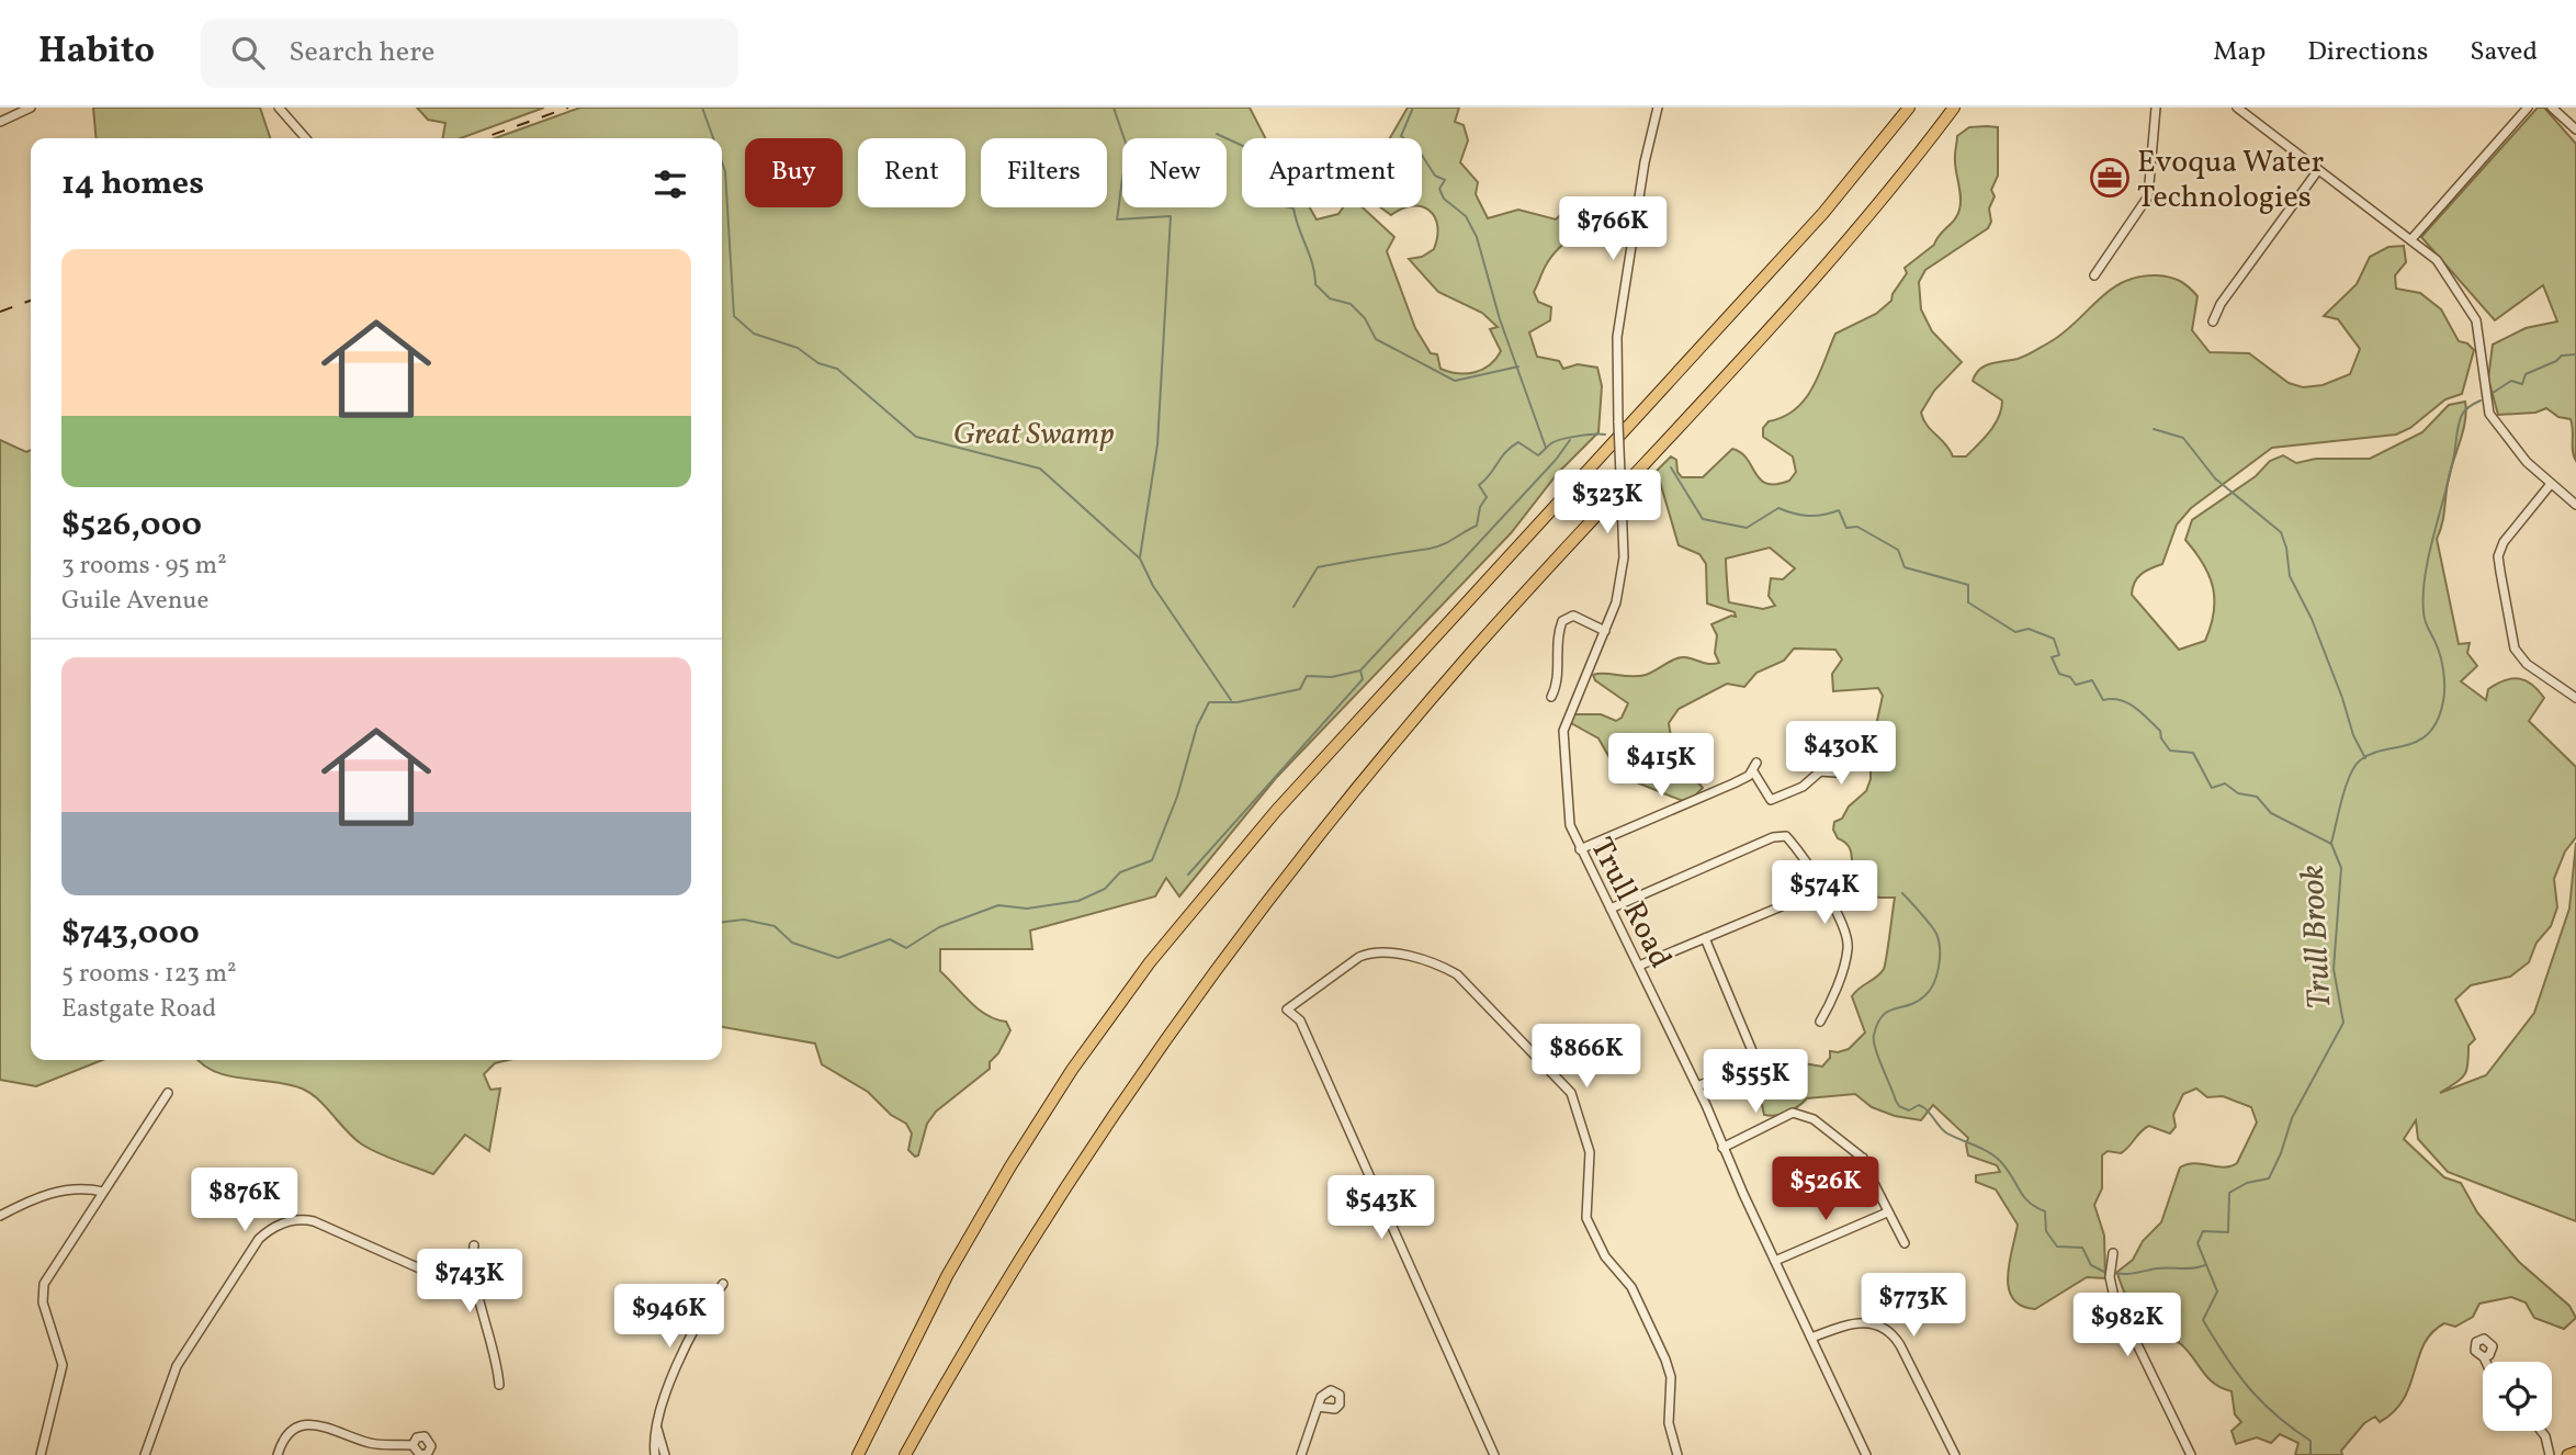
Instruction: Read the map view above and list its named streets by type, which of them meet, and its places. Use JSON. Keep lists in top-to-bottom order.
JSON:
{
  "streets": {
    "street": ["Trull Road"]
  },
  "water": ["Trull Brook"],
  "parks": ["Great Swamp"],
  "places": {
    "office": ["Evoqua Water Technologies"]
  },
  "page": {
    "header": "Habito",
    "search": "Search here",
    "nav": ["Map", "Directions", "Saved"],
    "chip": [
      "Buy",
      "Rent",
      "Filters",
      "New",
      "Apartment"
    ],
    "heading": "14 homes",
    "price": [
      "$766K",
      "$323K",
      "$430K",
      "$415K",
      "$574K",
      "$866K",
      "$555K",
      "$526K",
      "$876K",
      "$543K",
      "$743K",
      "$773K",
      "$946K",
      "$982K"
    ],
    "list": [
      {
        "name": "$526,000",
        "note": "3 rooms · 95 m² · Guile Avenue"
      },
      {
        "name": "$743,000",
        "note": "5 rooms · 123 m² · Eastgate Road"
      }
    ]
  }
}
